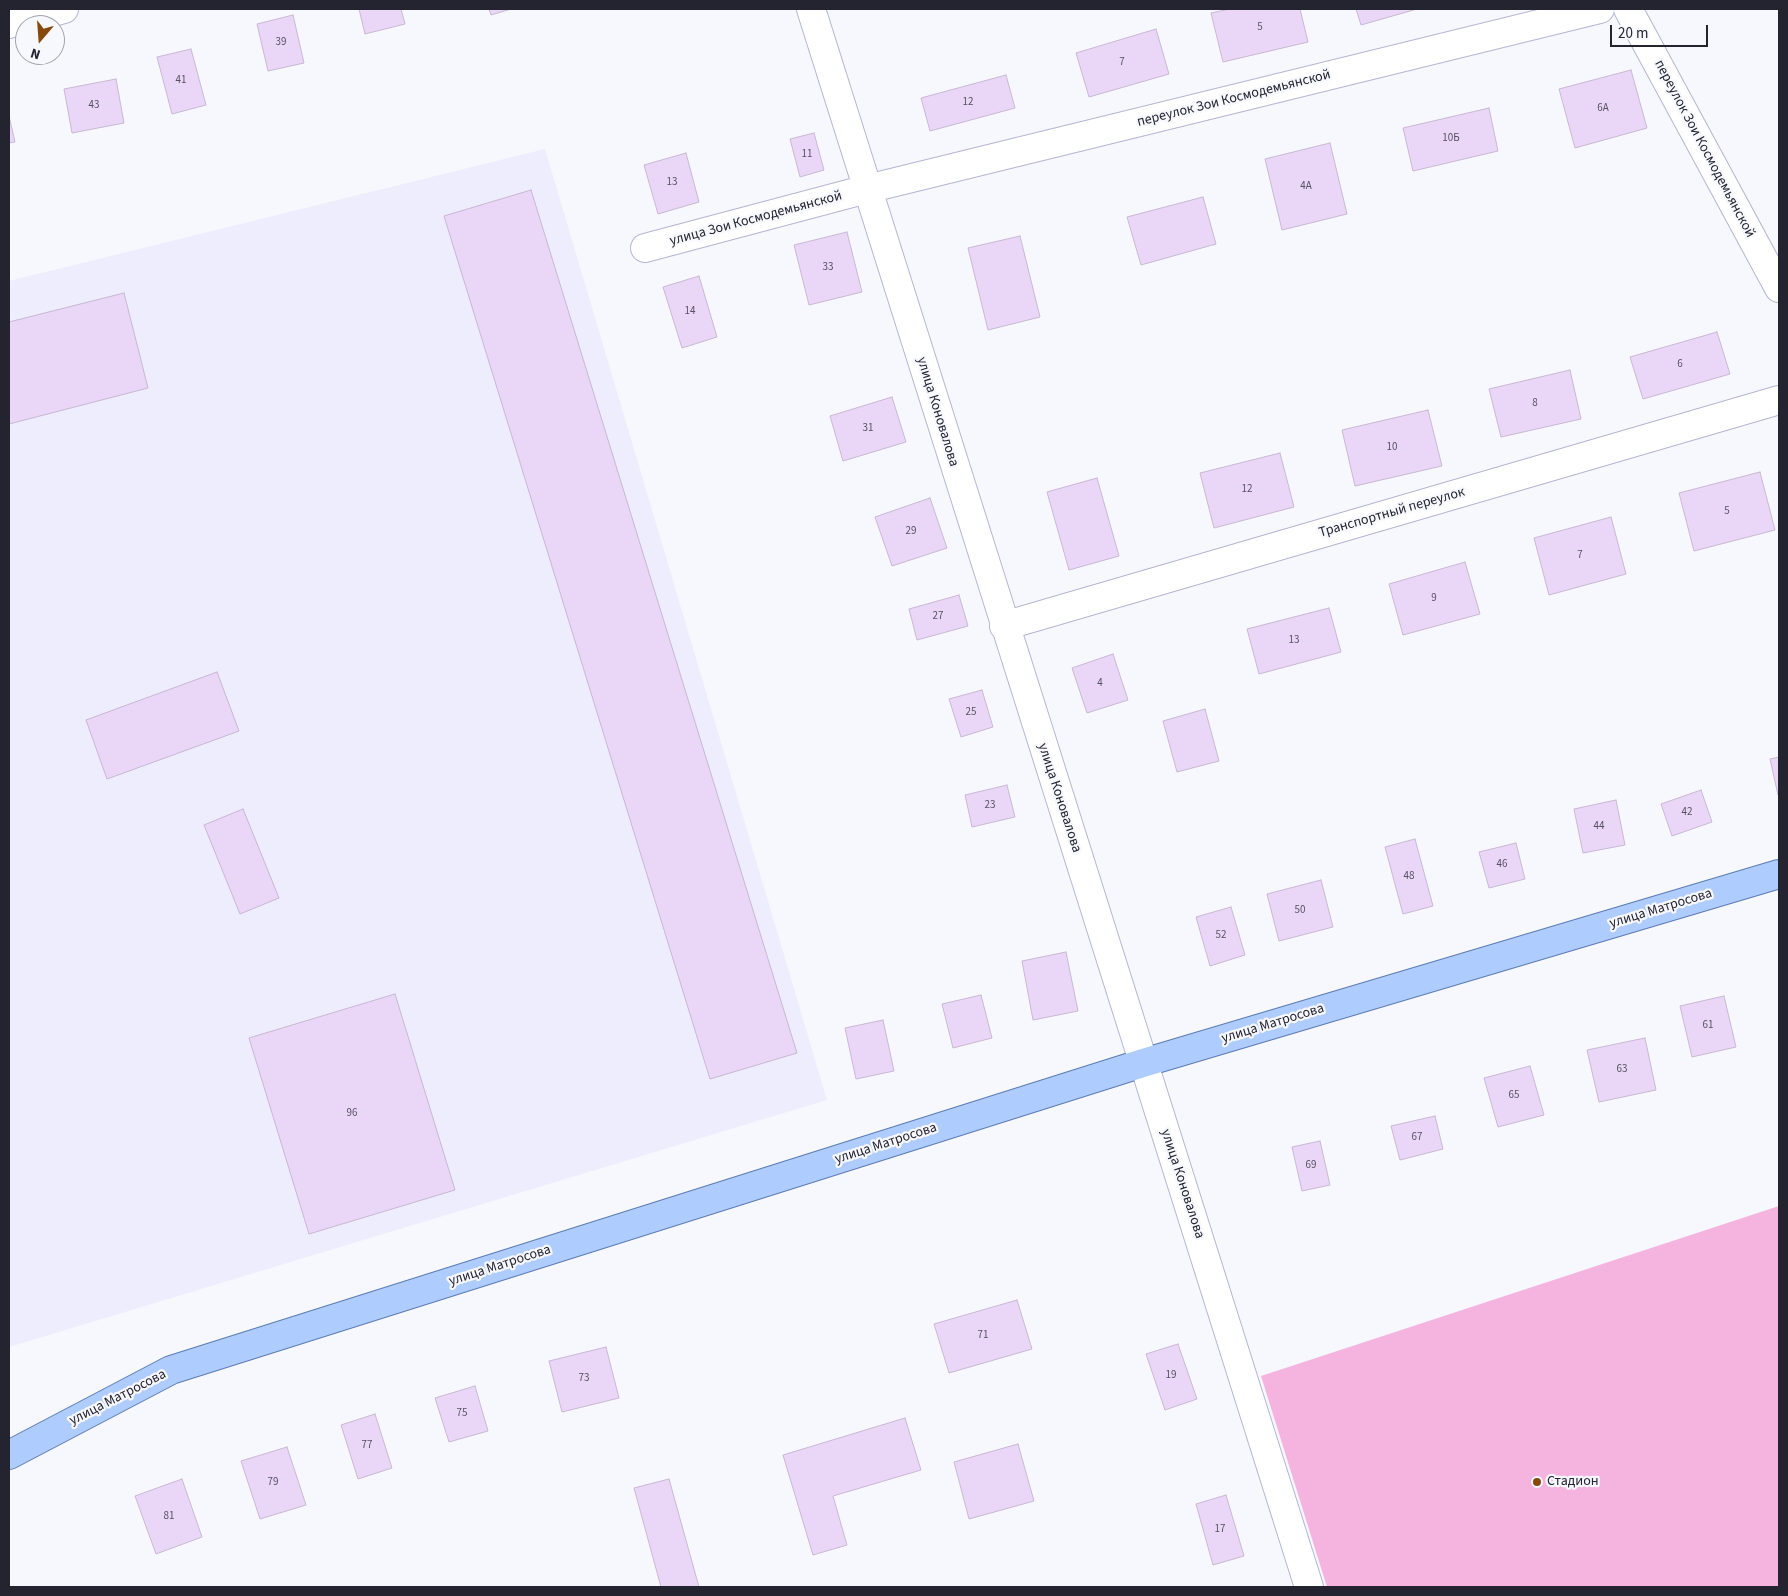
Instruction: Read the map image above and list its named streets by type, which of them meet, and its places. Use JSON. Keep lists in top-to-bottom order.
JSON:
{
  "streets": {
    "main road": ["улица Матросова"],
    "street": [
      "переулок Зои Космодемьянской",
      "улица Зои Космодемьянской",
      "улица Коновалова",
      "Транспортный переулок"
    ]
  },
  "crossings": [
    ["переулок Зои Космодемьянской", "улица Зои Космодемьянской"],
    ["переулок Зои Космодемьянской", "улица Коновалова"],
    ["улица Зои Космодемьянской", "улица Коновалова"],
    ["улица Коновалова", "Транспортный переулок"],
    ["улица Коновалова", "улица Матросова"]
  ],
  "places": ["Стадион"],
  "house_numbers": [
    "5",
    "39",
    "7",
    "41",
    "12",
    "43",
    "6А",
    "10Б",
    "11",
    "13",
    "4А",
    "33",
    "14",
    "6",
    "8",
    "31",
    "10",
    "12",
    "5",
    "29",
    "7",
    "9",
    "27",
    "13",
    "4",
    "25",
    "23",
    "42",
    "44",
    "46",
    "48",
    "50",
    "52",
    "61",
    "63",
    "65",
    "96",
    "67",
    "69",
    "71",
    "19",
    "73",
    "75",
    "77",
    "79",
    "81",
    "17"
  ],
  "scale_bar": "20 m",
  "north": "bottom"
}
